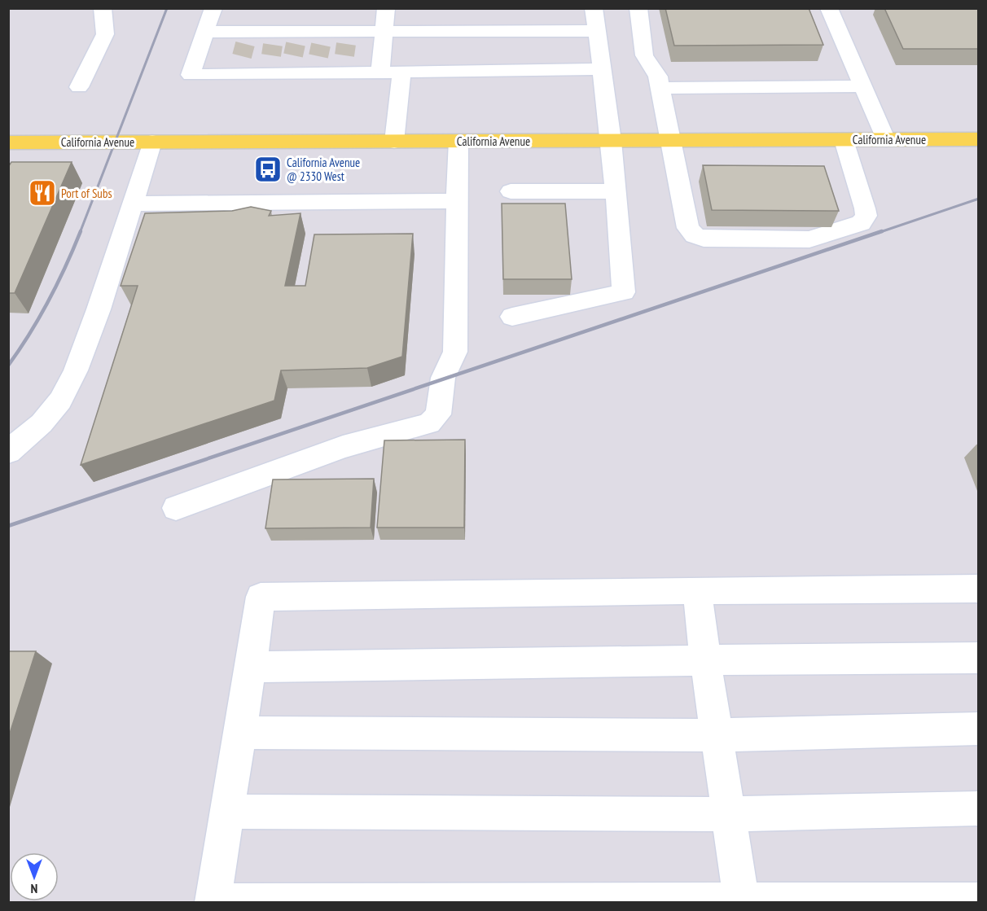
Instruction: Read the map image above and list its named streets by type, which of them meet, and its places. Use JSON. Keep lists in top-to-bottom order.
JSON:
{
  "streets": {
    "main road": ["California Avenue"]
  },
  "places": {
    "bus stop": ["California Avenue @ 2330 West"],
    "restaurant": ["Port of Subs"]
  },
  "north": "bottom"
}
